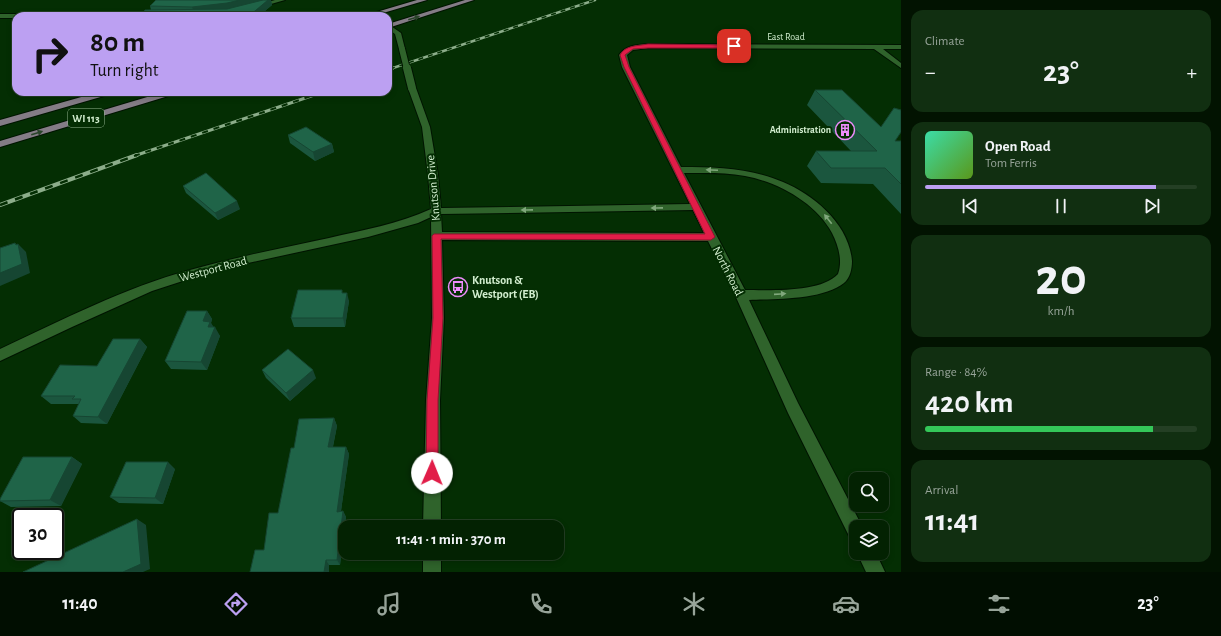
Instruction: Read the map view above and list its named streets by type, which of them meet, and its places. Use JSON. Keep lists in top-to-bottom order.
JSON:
{
  "streets": {
    "main road": ["WI 113"],
    "street": [
      "East Road",
      "Knutson Drive",
      "Westport Road",
      "North Road"
    ]
  },
  "crossings": [
    ["East Road", "North Road"],
    ["Knutson Drive", "Westport Road"]
  ],
  "places": {
    "building": ["Administration"],
    "bus stop": ["Knutson & Westport (EB)"]
  },
  "page": {
    "tile": [
      "Climate",
      ["20", "km/h"],
      ["Range · 84%", "420 km"],
      ["Arrival", "11:41"]
    ],
    "turn": ["80 m", "Turn right"],
    "heat": ["−", "23°", "+"],
    "song": ["Open Road", "Tom Ferris"],
    "limit": "30",
    "trip": "11:41 · 1 min · 370 m",
    "tabs": ["11:40", "23°"]
  }
}
